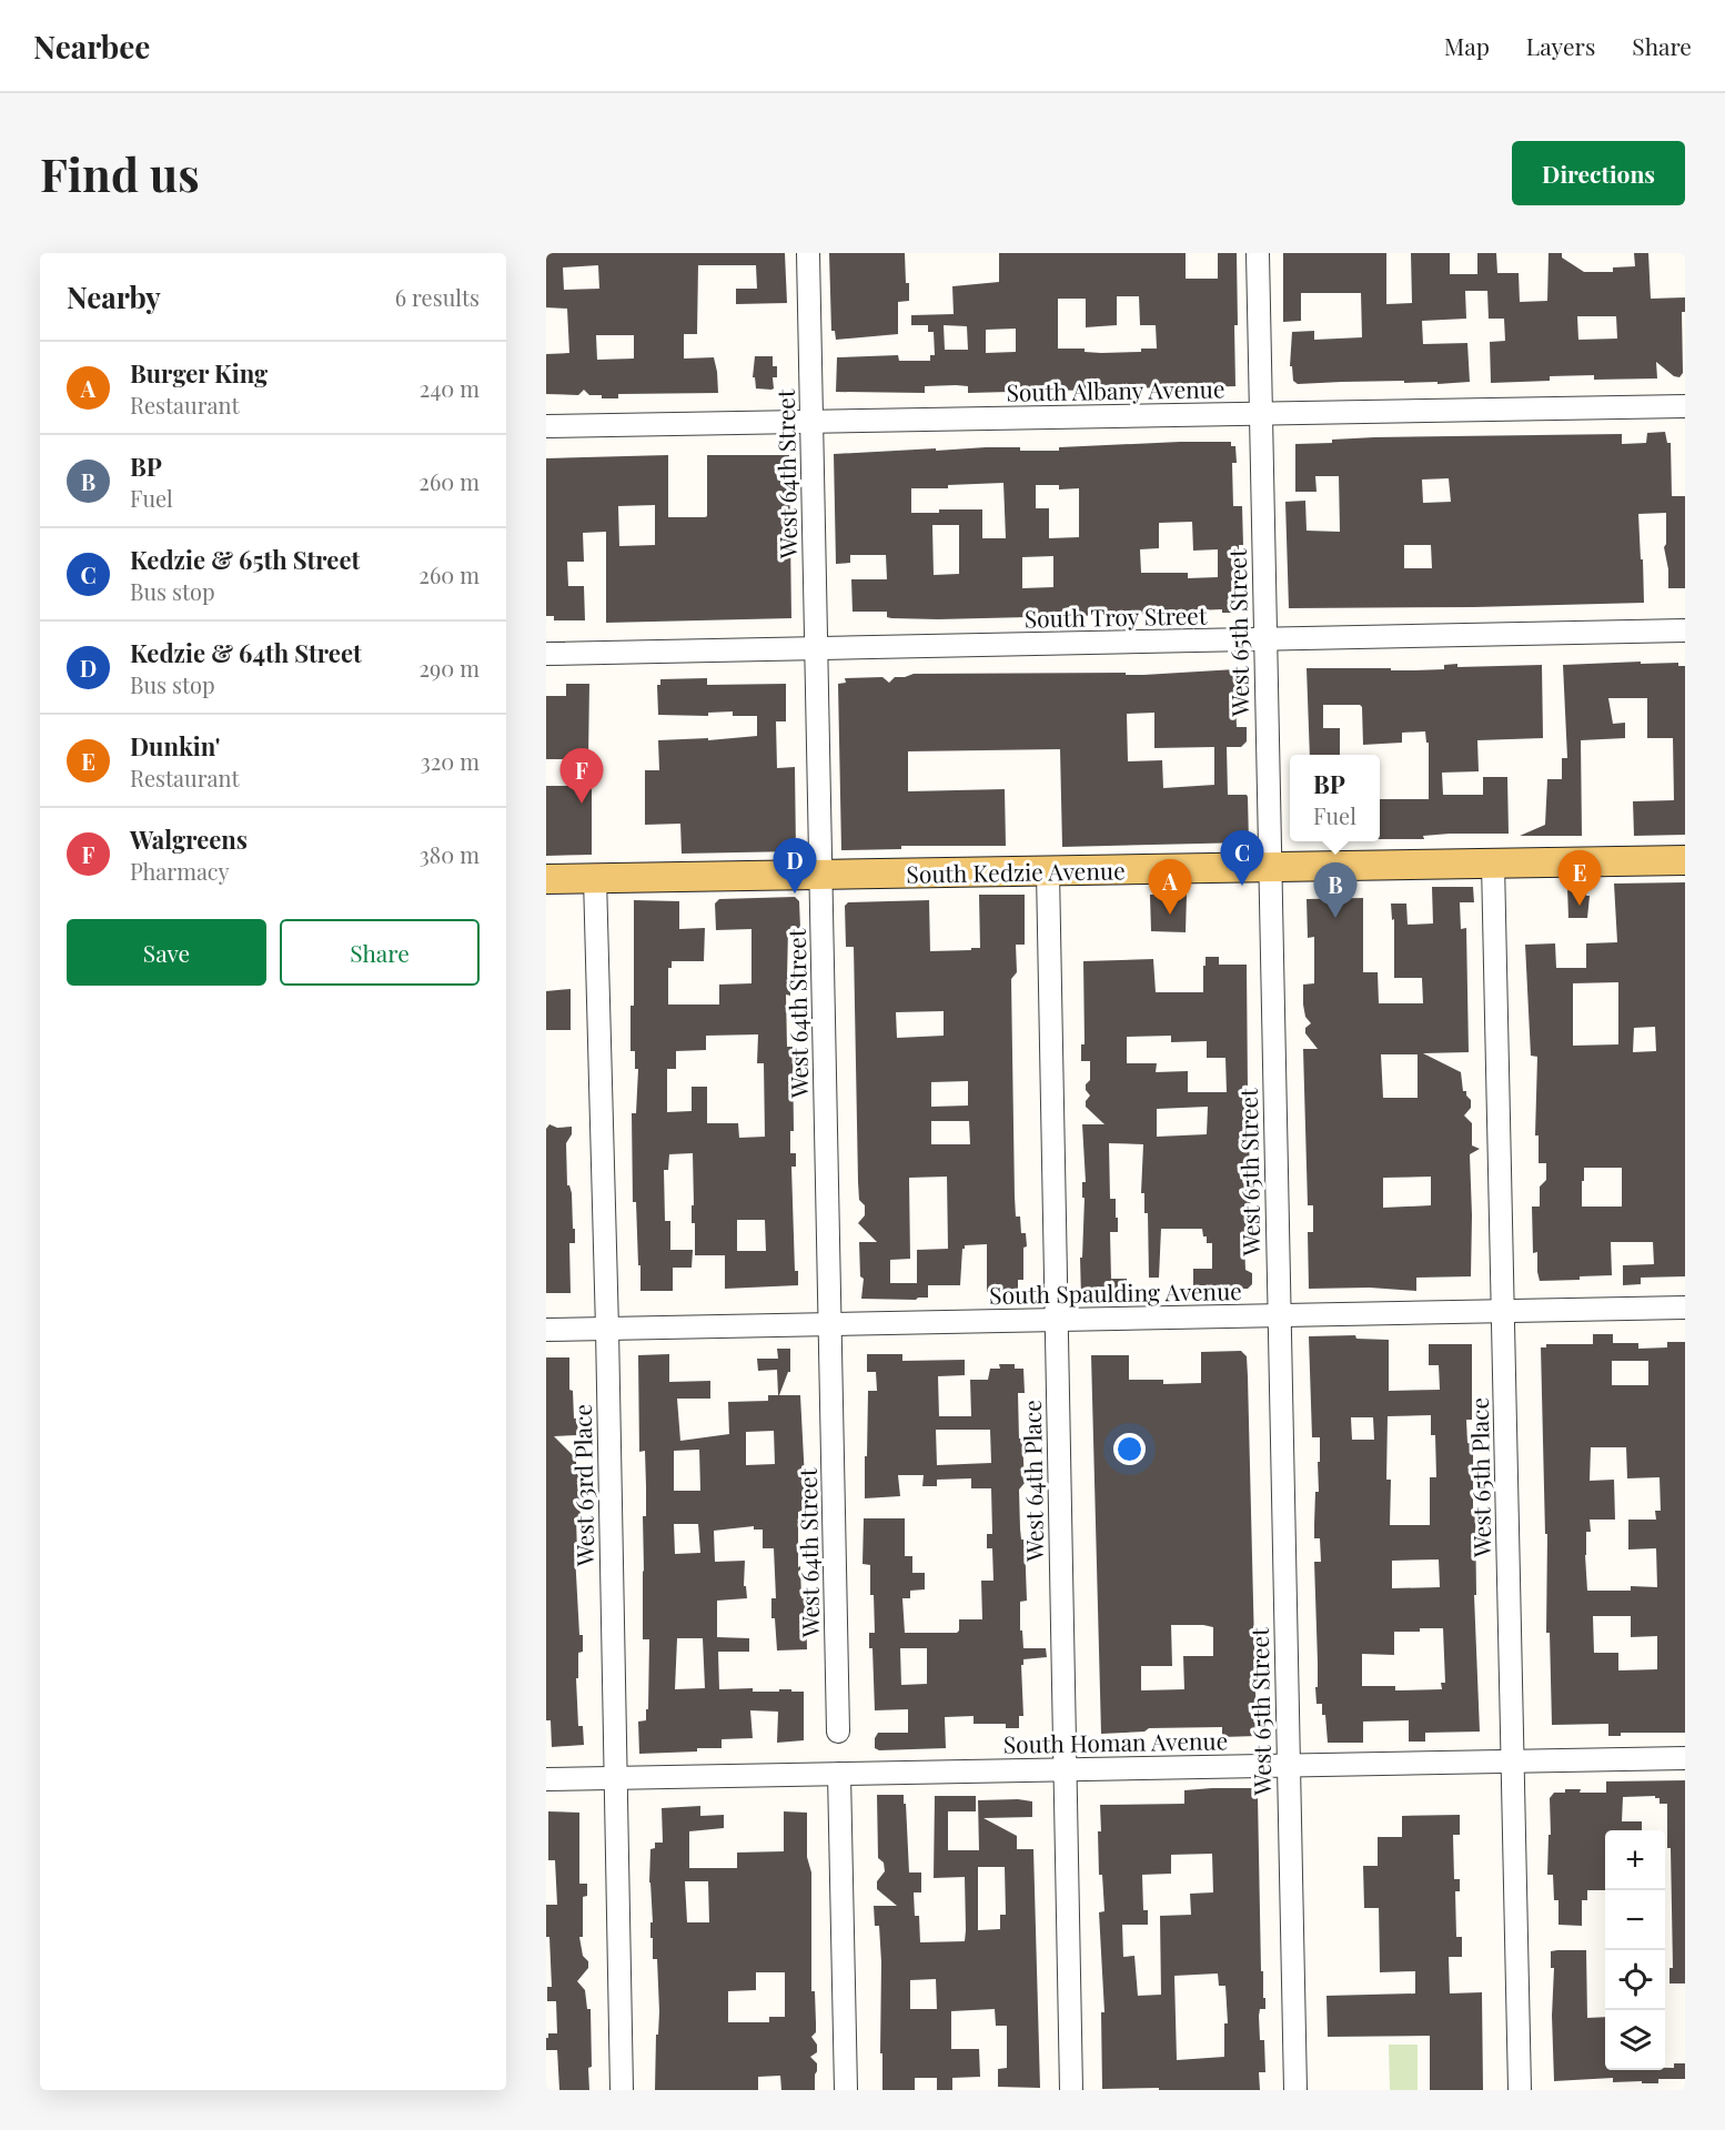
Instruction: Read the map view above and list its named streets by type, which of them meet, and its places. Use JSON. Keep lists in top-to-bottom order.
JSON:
{
  "streets": {
    "main road": ["South Kedzie Avenue"],
    "street": [
      "South Albany Avenue",
      "West 64th Street",
      "South Troy Street",
      "West 65th Street",
      "South Spaulding Avenue",
      "West 65th Place",
      "West 64th Place",
      "West 63rd Place",
      "South Homan Avenue"
    ]
  },
  "crossings": [
    ["South Albany Avenue", "West 64th Street"],
    ["South Albany Avenue", "West 65th Street"],
    ["West 64th Street", "South Troy Street"],
    ["West 64th Street", "South Kedzie Avenue"],
    ["West 64th Street", "South Spaulding Avenue"],
    ["South Troy Street", "West 65th Street"],
    ["West 65th Street", "South Kedzie Avenue"],
    ["West 65th Street", "South Spaulding Avenue"],
    ["West 65th Street", "South Homan Avenue"],
    ["South Kedzie Avenue", "West 65th Place"],
    ["South Kedzie Avenue", "West 64th Place"],
    ["South Kedzie Avenue", "West 63rd Place"],
    ["South Spaulding Avenue", "West 65th Place"],
    ["South Spaulding Avenue", "West 64th Place"],
    ["South Spaulding Avenue", "West 63rd Place"],
    ["West 65th Place", "South Homan Avenue"],
    ["West 64th Place", "South Homan Avenue"],
    ["West 63rd Place", "South Homan Avenue"]
  ],
  "page": {
    "header": "Nearbee",
    "nav": ["Map", "Layers", "Share"],
    "buttons": [
      "Directions",
      ["Save", "Share"]
    ],
    "title": "Find us",
    "heading": ["Nearby", "6 results"],
    "list": [
      {
        "mark": "A",
        "name": "Burger King",
        "note": "Restaurant",
        "value": "240 m"
      },
      {
        "mark": "B",
        "name": "BP",
        "note": "Fuel",
        "value": "260 m"
      },
      {
        "mark": "C",
        "name": "Kedzie & 65th Street",
        "note": "Bus stop",
        "value": "260 m"
      },
      {
        "mark": "D",
        "name": "Kedzie & 64th Street",
        "note": "Bus stop",
        "value": "290 m"
      },
      {
        "mark": "E",
        "name": "Dunkin'",
        "note": "Restaurant",
        "value": "320 m"
      },
      {
        "mark": "F",
        "name": "Walgreens",
        "note": "Pharmacy",
        "value": "380 m"
      }
    ],
    "pins": [
      "F",
      "C",
      "D",
      "E",
      "A",
      "B"
    ],
    "popup": ["BP", "Fuel"],
    "map_buttons": ["+", "−"]
  }
}
